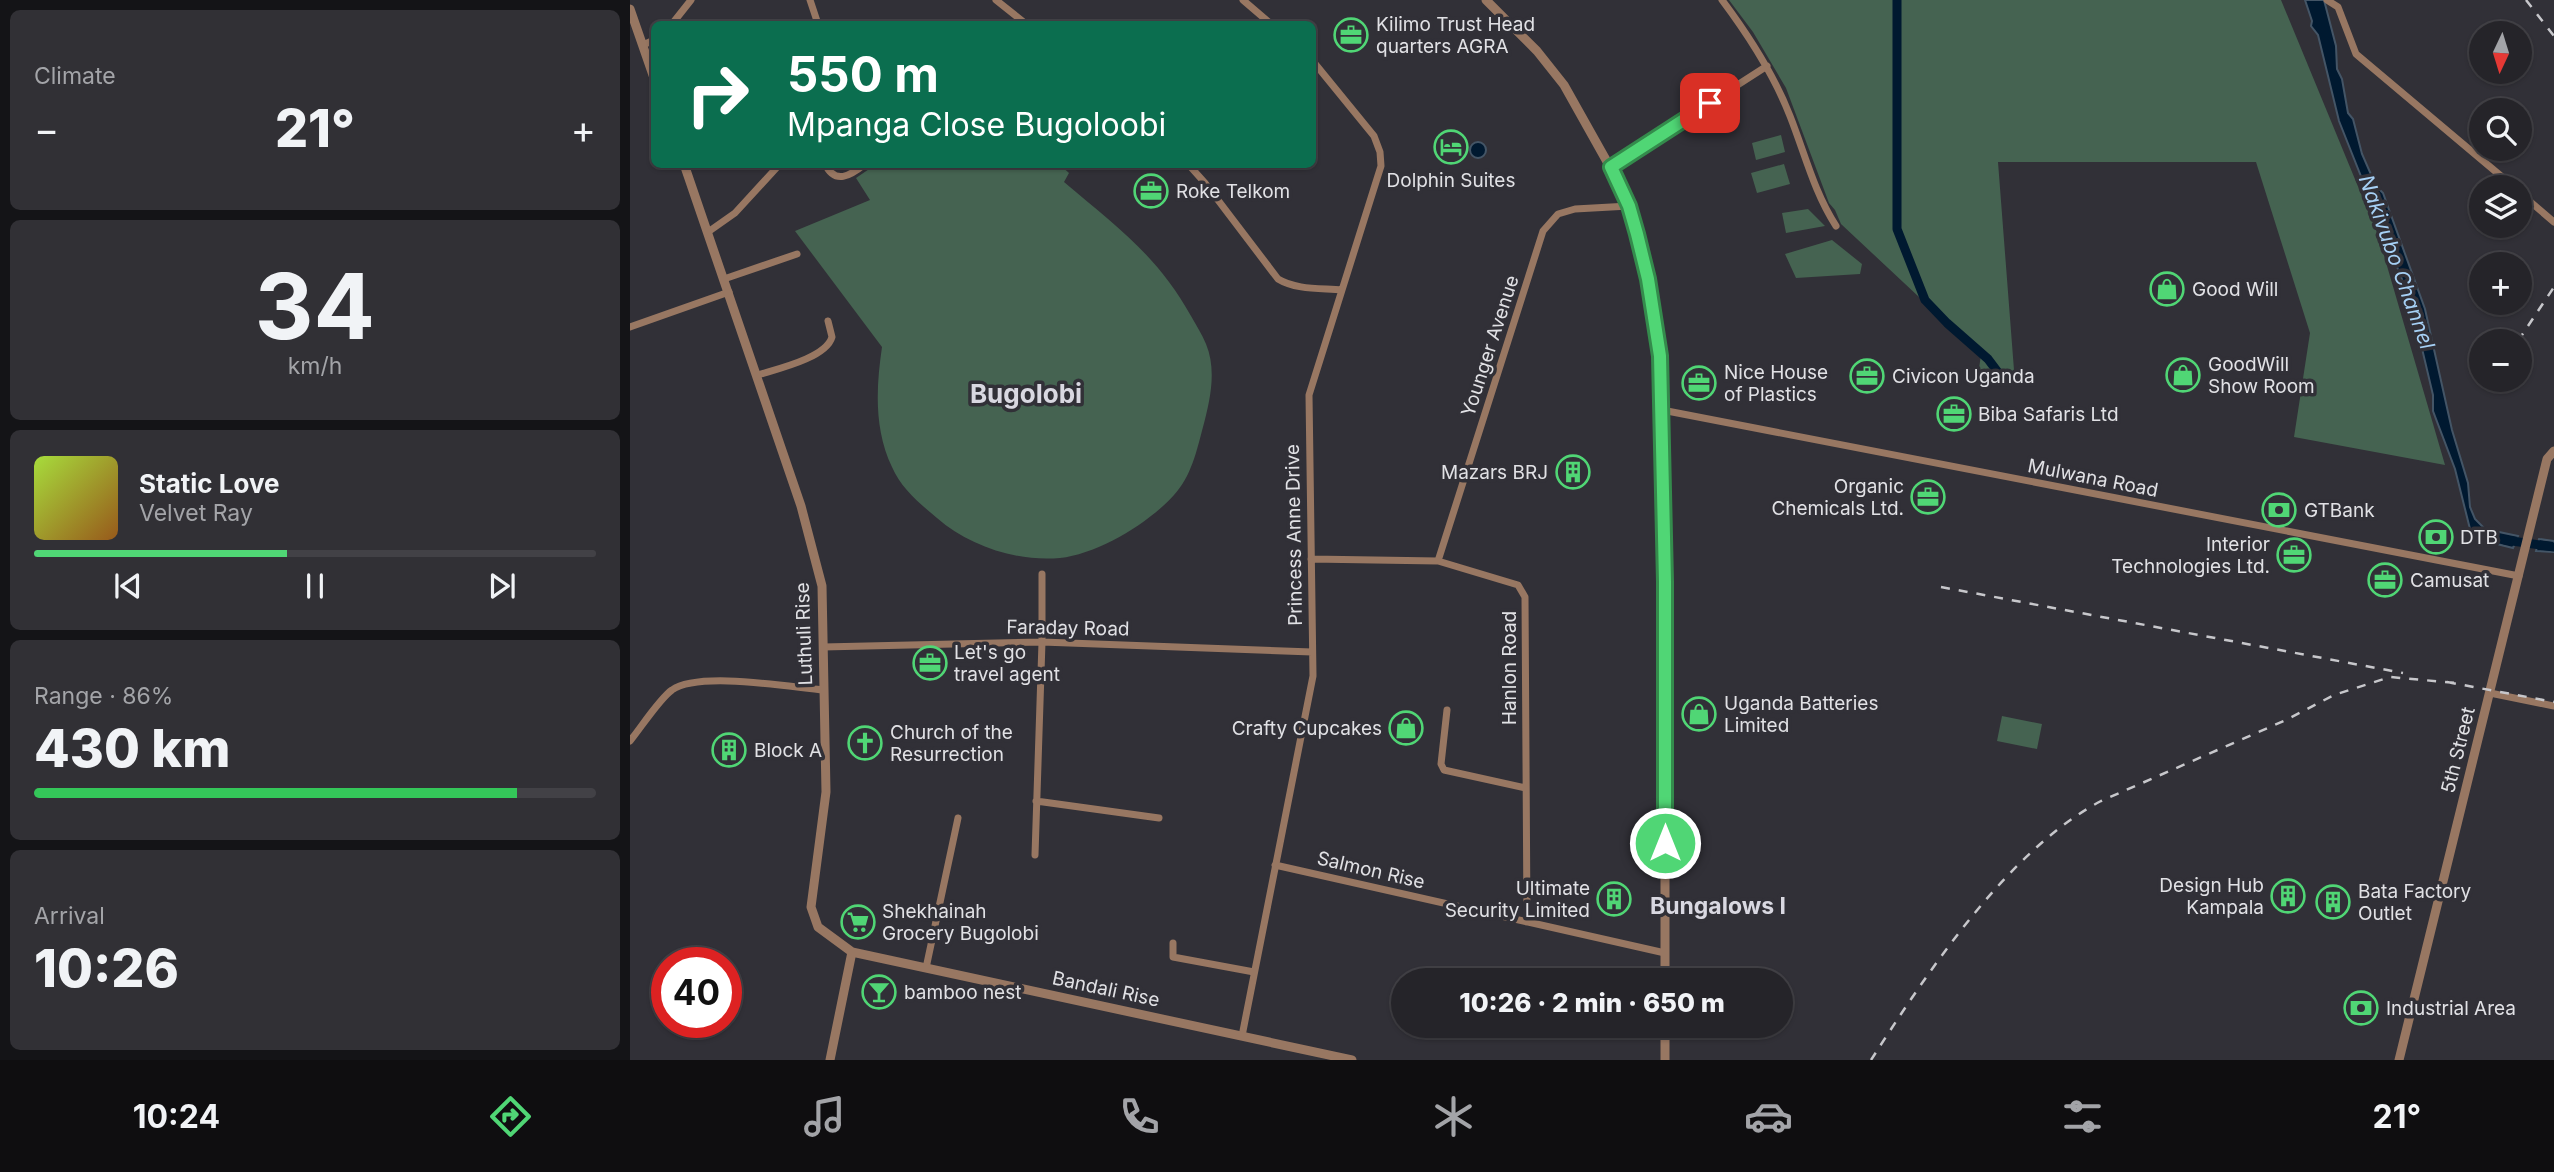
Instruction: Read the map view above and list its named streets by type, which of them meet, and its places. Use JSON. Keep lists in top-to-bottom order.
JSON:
{
  "streets": {
    "street": [
      "Younger Avenue",
      "Mulwana Road",
      "Princess Anne Drive",
      "Faraday Road",
      "Luthuli Rise",
      "Hanlon Road",
      "5th Street",
      "Salmon Rise",
      "Bandali Rise"
    ]
  },
  "crossings": [
    ["Younger Avenue", "Hanlon Road"],
    ["Mulwana Road", "5th Street"],
    ["Princess Anne Drive", "Faraday Road"],
    ["Princess Anne Drive", "Hanlon Road"],
    ["Princess Anne Drive", "Salmon Rise"],
    ["Princess Anne Drive", "Bandali Rise"],
    ["Faraday Road", "Luthuli Rise"],
    ["Luthuli Rise", "Bandali Rise"],
    ["Hanlon Road", "Salmon Rise"]
  ],
  "districts": ["Bugolobi", "Bungalows I"],
  "water": ["Nakivubo Channel"],
  "places": {
    "office": [
      "Kilimo Trust Head quarters AGRA",
      "Roke Telkom",
      "Civicon Uganda",
      "Nice House of Plastics",
      "Biba Safaris Ltd",
      "Organic Chemicals Ltd.",
      "Interior Technologies Ltd.",
      "Camusat",
      "Let's go travel agent"
    ],
    "hotel": ["Dolphin Suites"],
    "shop": [
      "Good Will",
      "GoodWill Show Room",
      "Uganda Batteries Limited",
      "Crafty Cupcakes"
    ],
    "building": [
      "Mazars BRJ",
      "Block A",
      "Design Hub Kampala",
      "Ultimate Security Limited",
      "Bata Factory Outlet"
    ],
    "bank": ["GTBank", "DTB", "Industrial Area"],
    "church": ["Church of the Resurrection"],
    "supermarket": ["Shekhainah Grocery Bugolobi"],
    "bar": ["bamboo nest"]
  },
  "north": "bottom",
  "page": {
    "tile": [
      "Climate",
      ["34", "km/h"],
      ["Range · 86%", "430 km"],
      ["Arrival", "10:26"]
    ],
    "map_buttons": ["+", "−"],
    "turn": ["550 m", "Mpanga Close Bugoloobi"],
    "heat": ["−", "21°", "+"],
    "song": ["Static Love", "Velvet Ray"],
    "limit": "40",
    "trip": "10:26 · 2 min · 650 m",
    "tabs": ["10:24", "21°"]
  }
}
